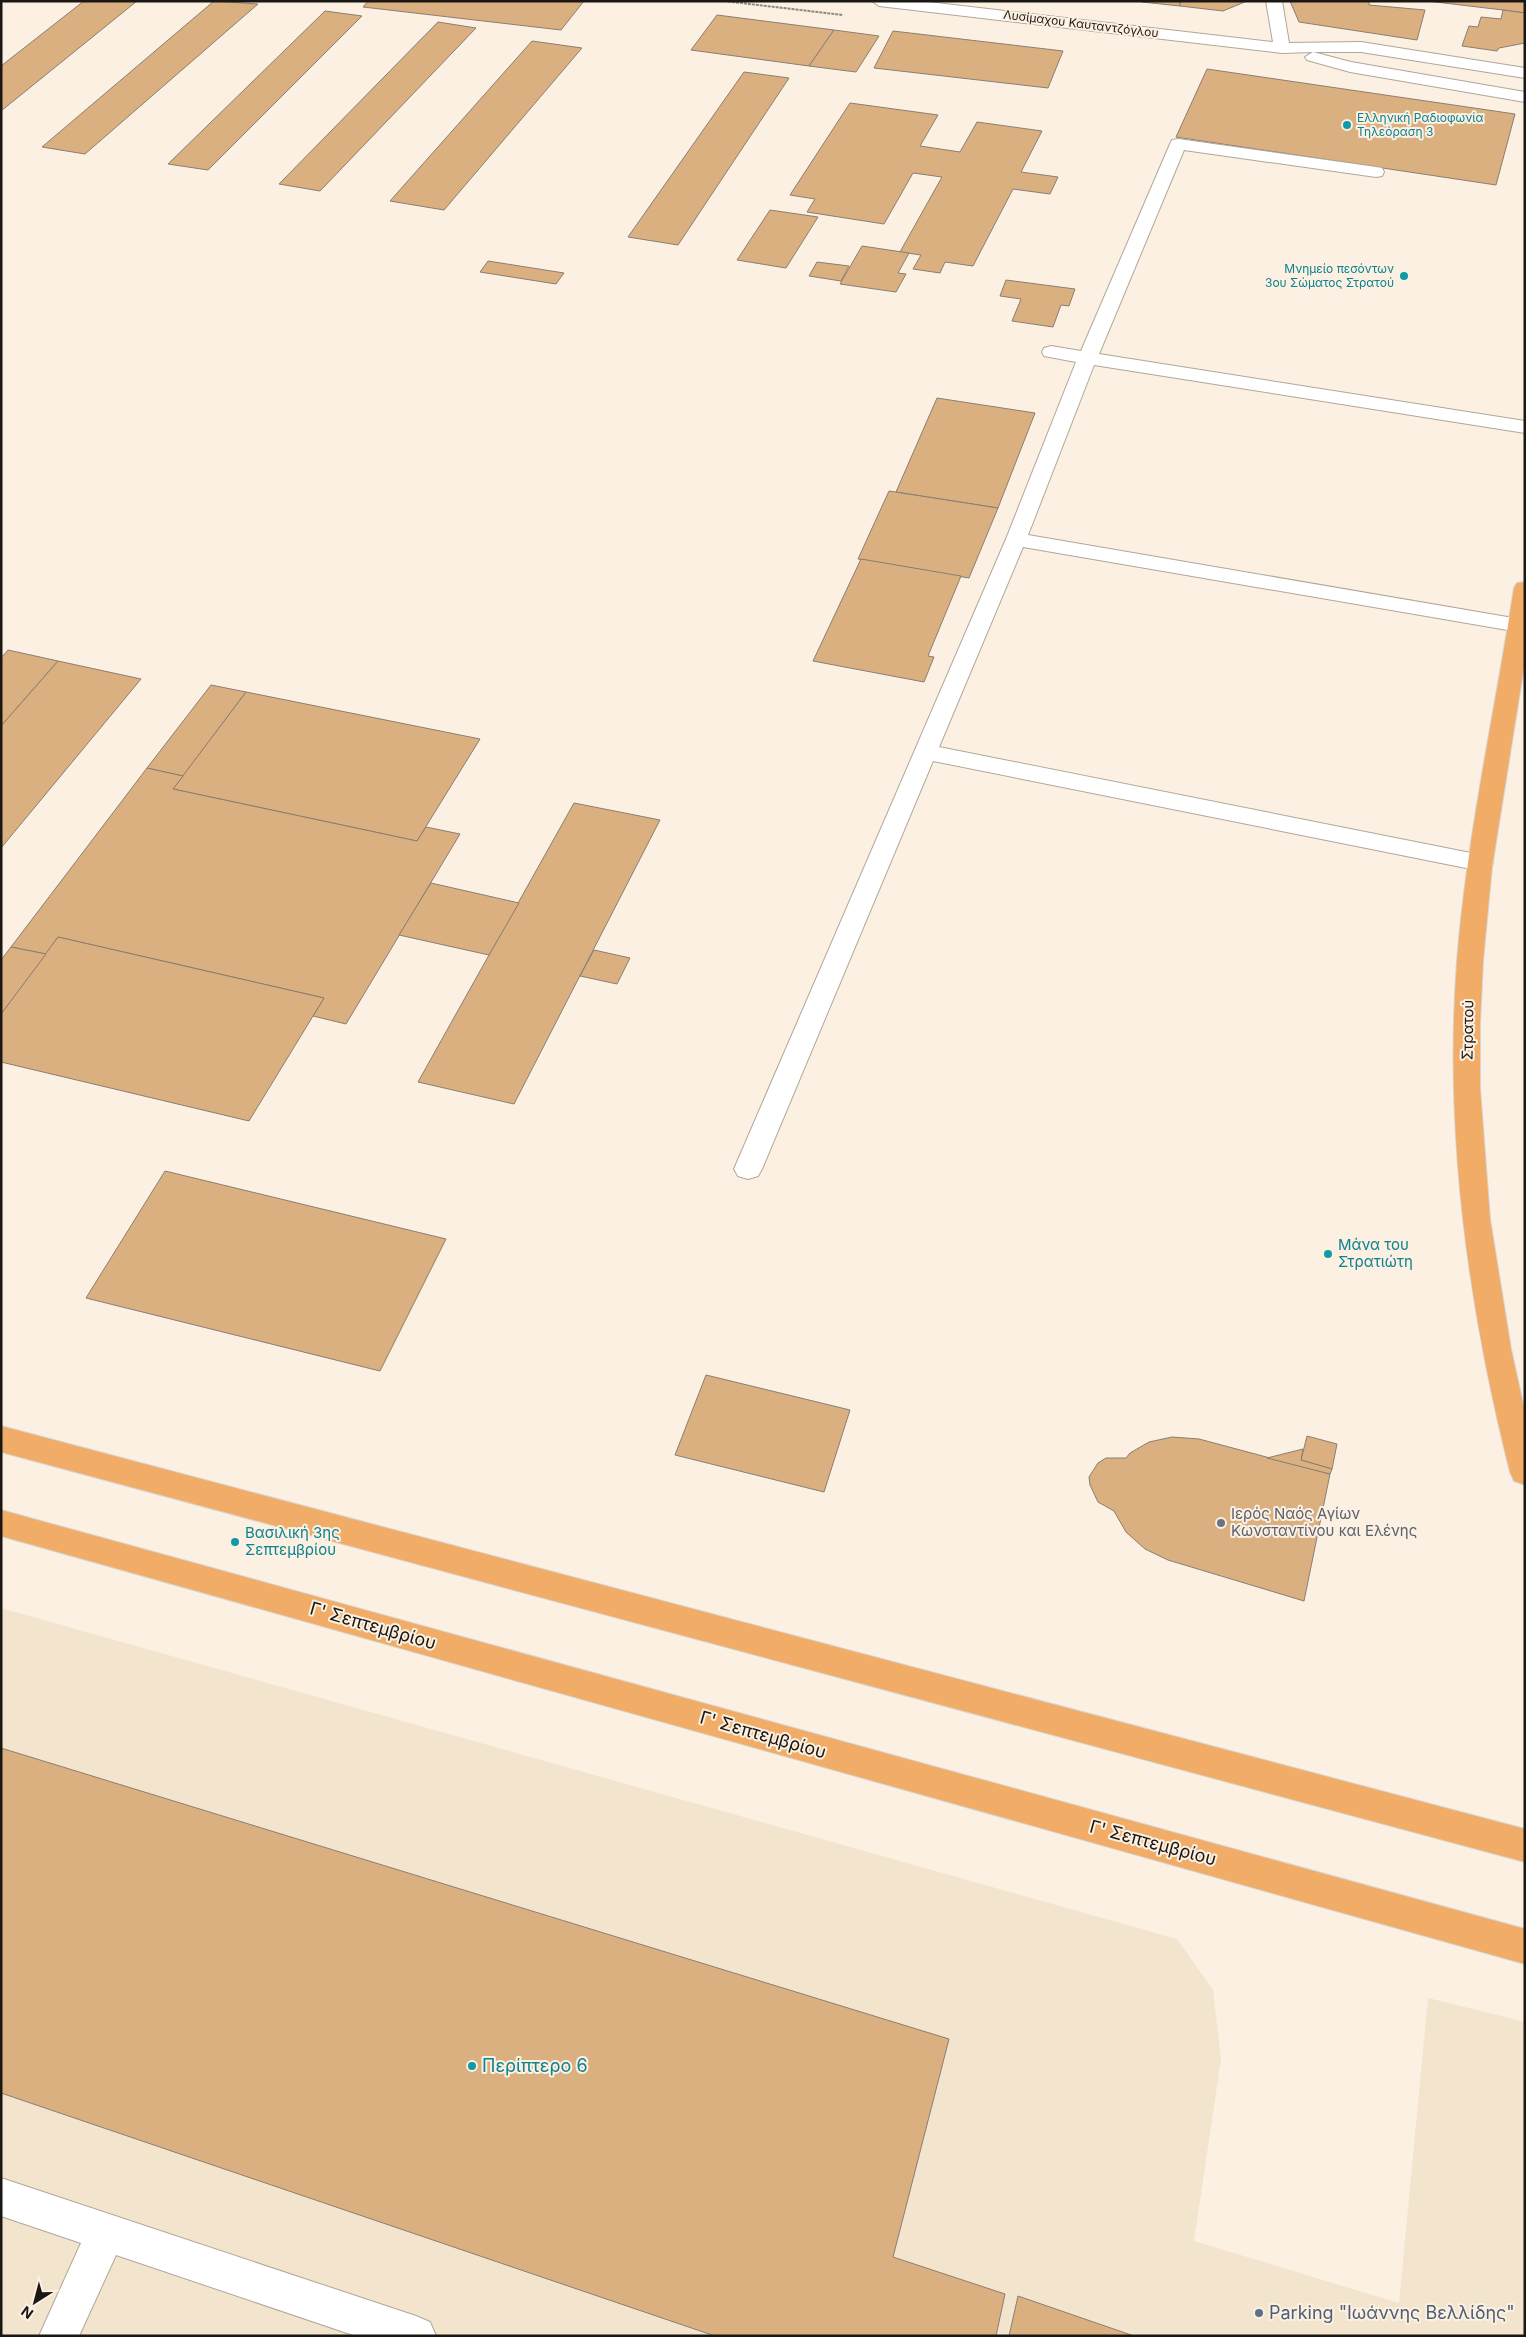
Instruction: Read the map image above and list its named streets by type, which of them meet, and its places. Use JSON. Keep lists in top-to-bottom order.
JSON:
{
  "streets": {
    "main road": ["Στρατού", "Γ' Σεπτεμβρίου"],
    "street": ["Λυσίμαχου Καυταντζόγλου"]
  },
  "places": [
    "Ελληνική Ραδιοφωνία Τηλεόραση 3",
    "Μνημείο πεσόντων 3ου Σώματος Στρατού",
    "Μάνα του Στρατιώτη",
    "Ιερός Ναός Αγίων Κωνσταντίνου και Ελένης",
    "Βασιλική 3ης Σεπτεμβρίου",
    "Περίπτερο 6",
    "Parking \"Ιωάννης Βελλίδης\""
  ],
  "north": "bottom left"
}
